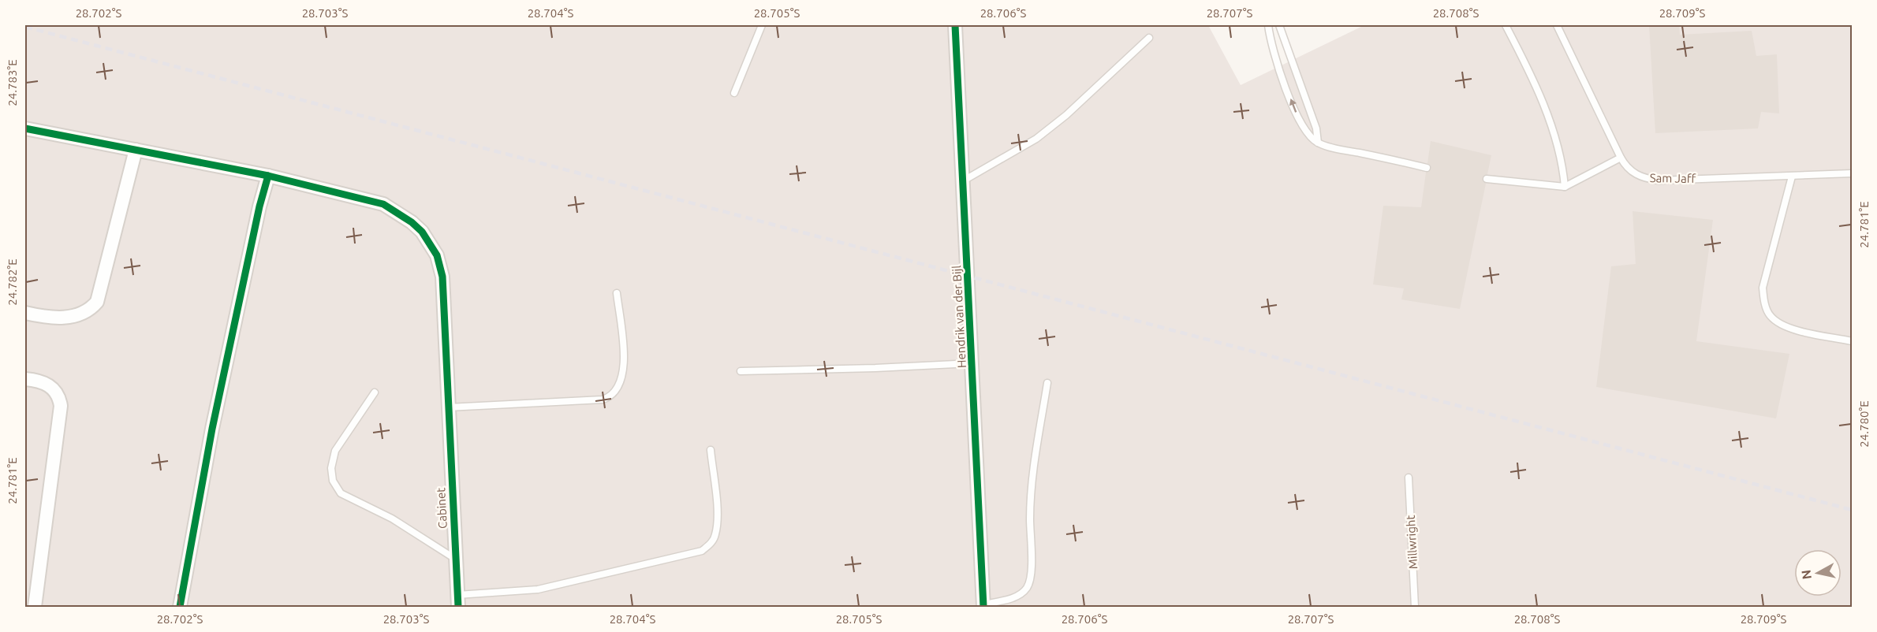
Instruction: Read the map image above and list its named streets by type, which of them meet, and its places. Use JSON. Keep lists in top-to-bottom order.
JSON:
{
  "streets": {
    "street": ["Hendrik van der Bijl", "Cabinet"],
    "lane": ["Sam Jaff", "Millwright"]
  },
  "north": "left",
  "coordinates": [
    "28.702°S",
    "28.703°S",
    "28.704°S",
    "28.705°S",
    "28.706°S",
    "28.707°S",
    "28.708°S",
    "28.709°S",
    "24.783°E",
    "24.781°E",
    "24.782°E",
    "24.780°E"
  ]
}
